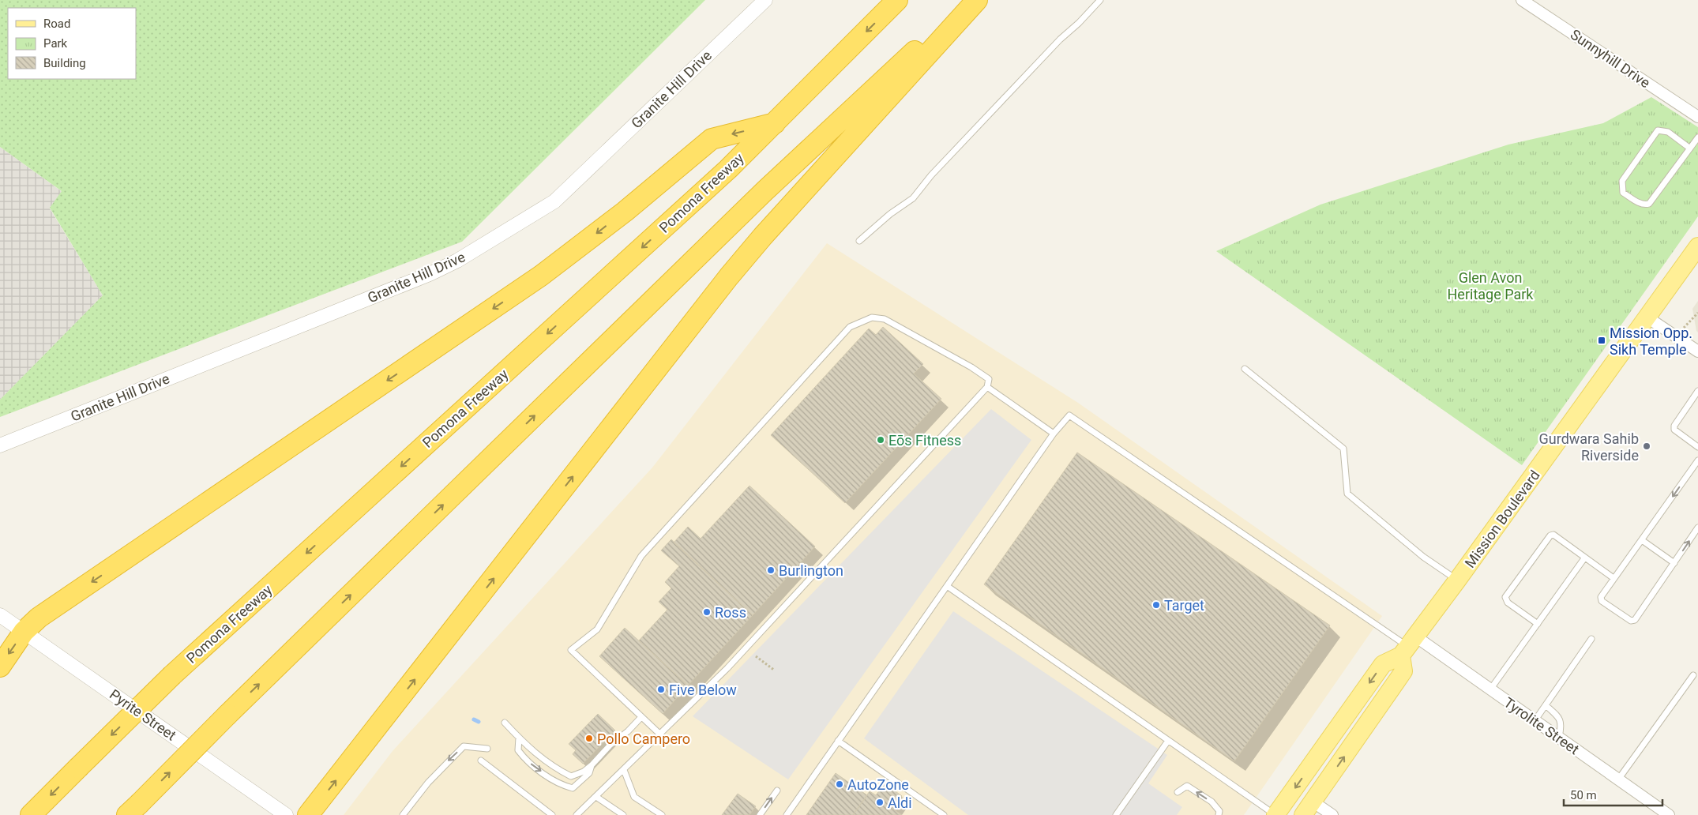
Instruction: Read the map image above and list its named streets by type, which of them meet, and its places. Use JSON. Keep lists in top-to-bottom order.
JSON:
{
  "streets": {
    "highway": ["Pomona Freeway"],
    "main road": ["Mission Boulevard"],
    "street": [
      "Sunnyhill Drive",
      "Granite Hill Drive",
      "Pyrite Street",
      "Tyrolite Street"
    ]
  },
  "crossings": [
    ["Mission Boulevard", "Tyrolite Street"]
  ],
  "parks": ["Glen Avon Heritage Park"],
  "places": {
    "transit": ["Mission Opp. Sikh Temple"],
    "other": [
      "Eōs Fitness",
      "Gurdwara Sahib Riverside",
      "Burlington",
      "Target",
      "Ross",
      "Five Below",
      "Pollo Campero",
      "AutoZone",
      "Aldi"
    ]
  },
  "legend": ["Road", "Park", "Building"],
  "scale_bar": "50 m"
}
